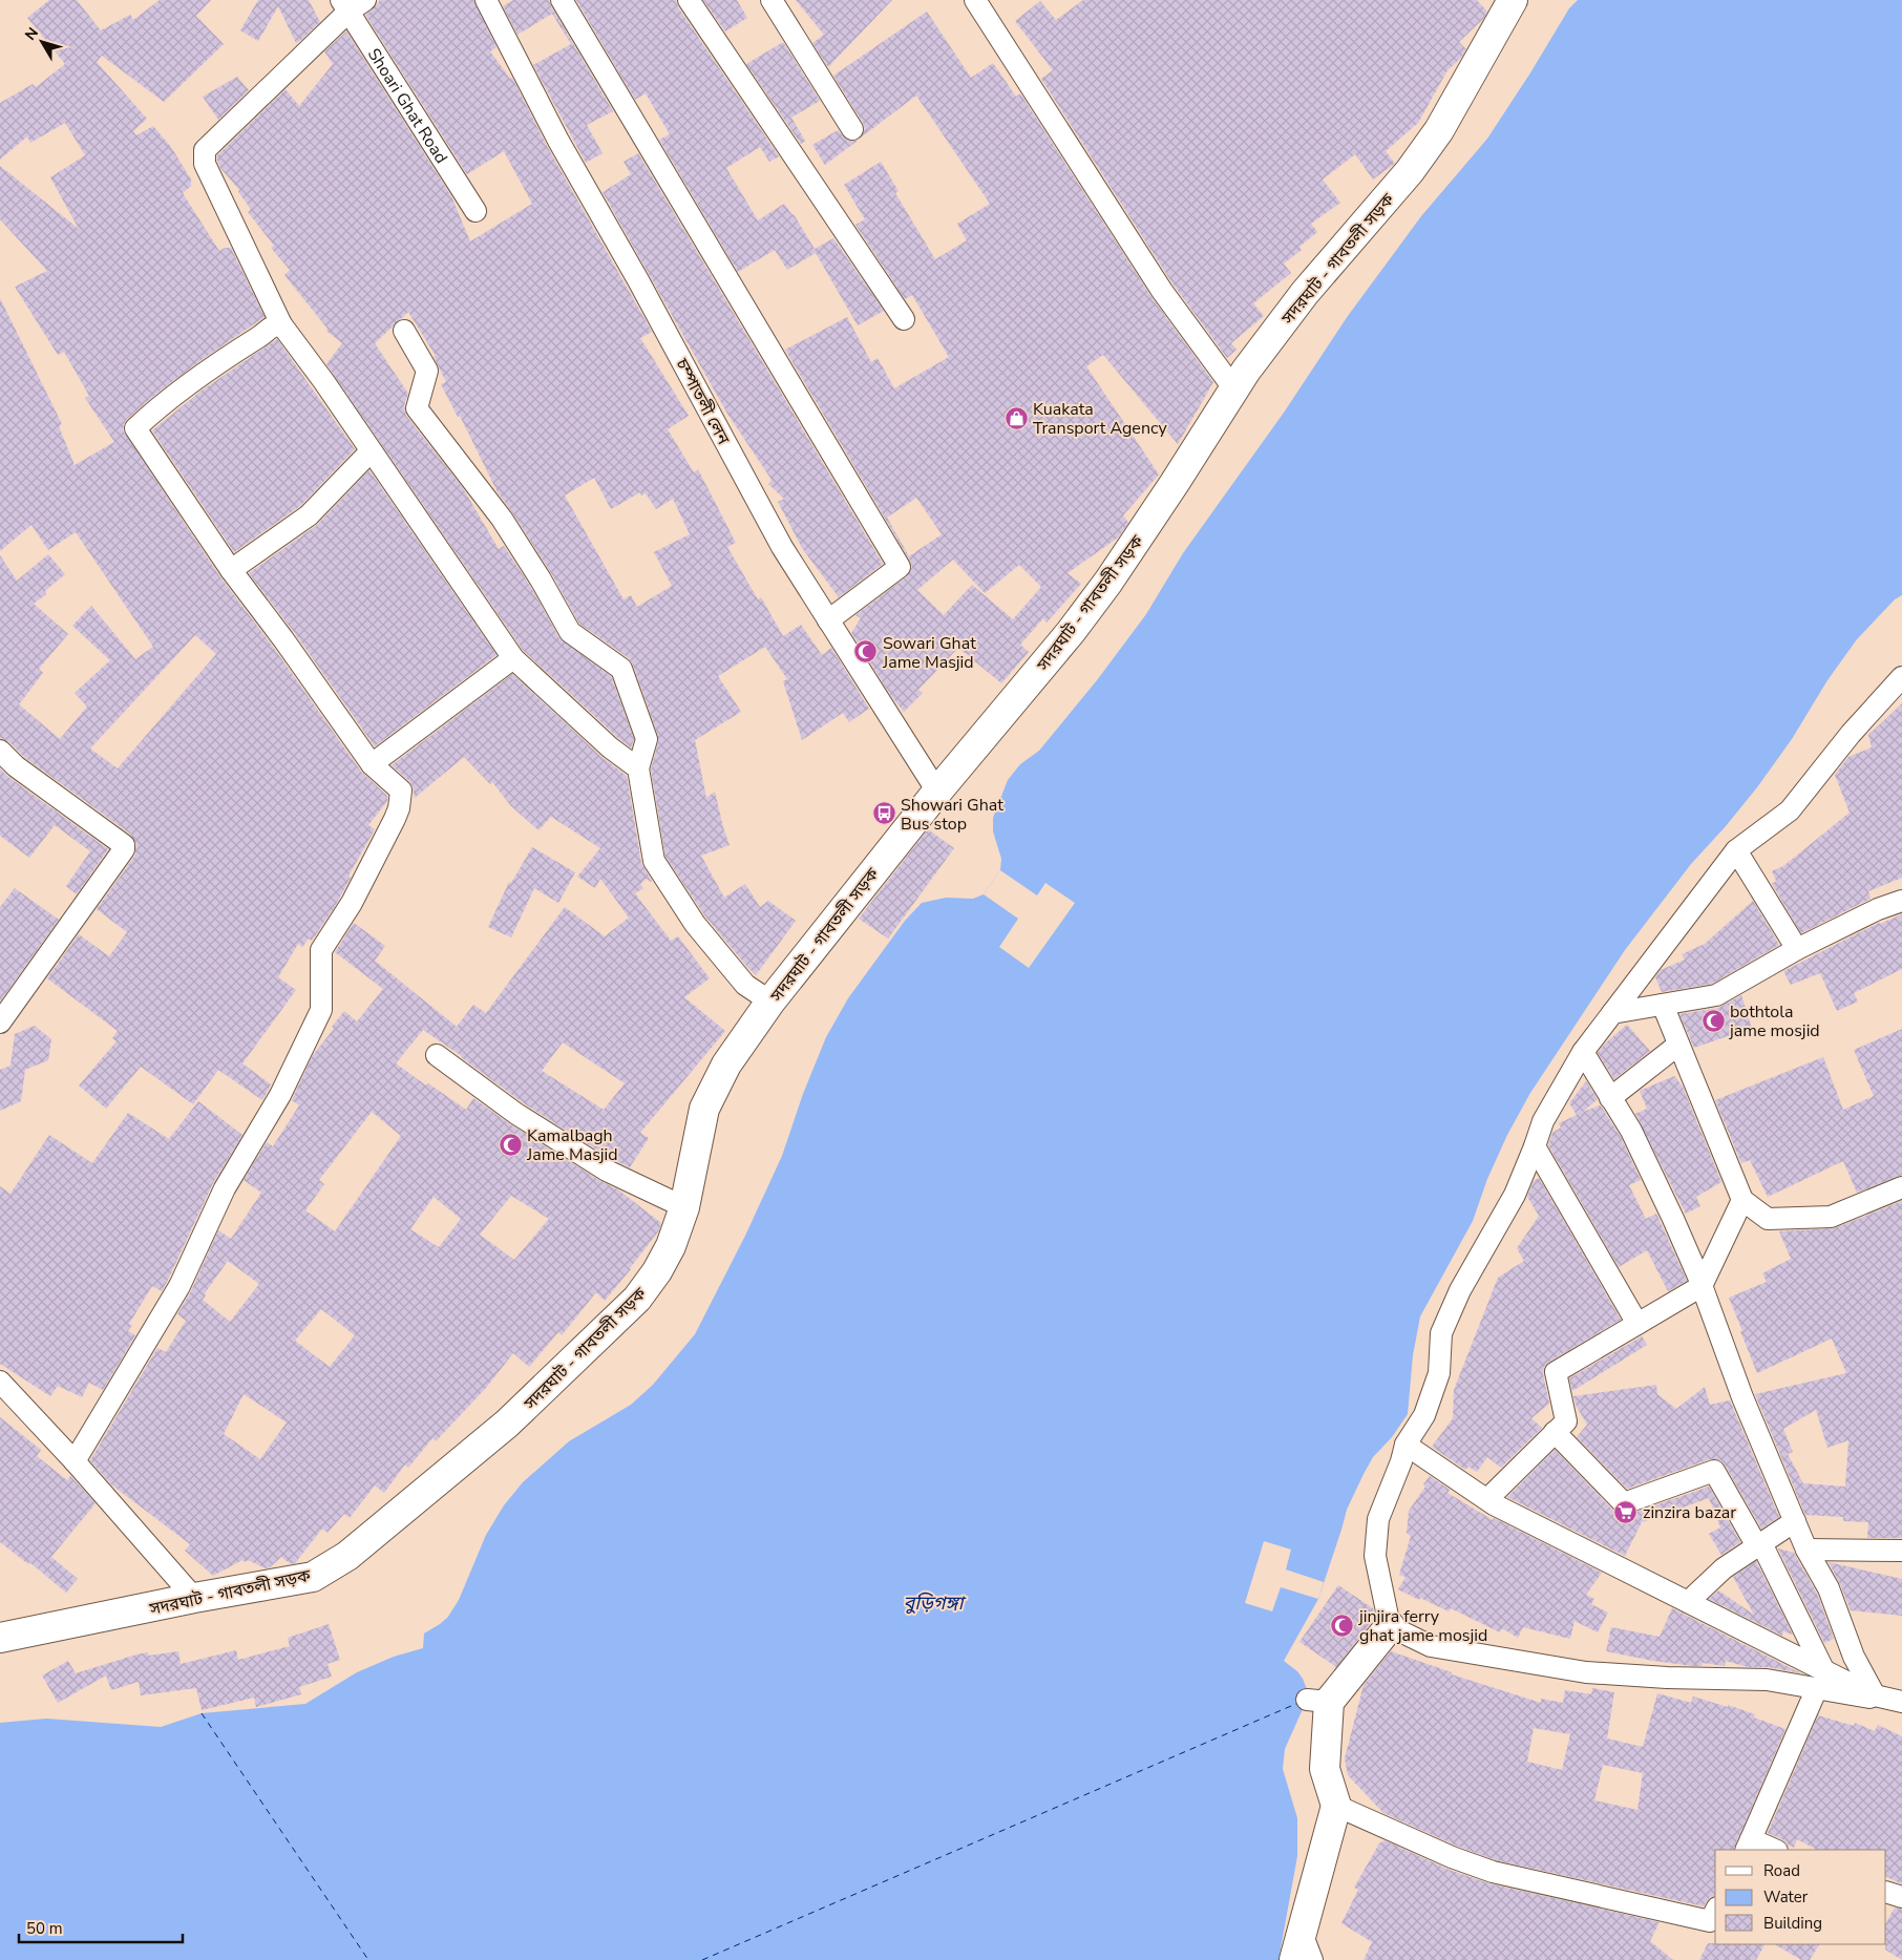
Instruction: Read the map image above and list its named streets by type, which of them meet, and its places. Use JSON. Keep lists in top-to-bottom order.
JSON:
{
  "streets": {
    "main road": ["সদরঘাট - গাবতলী সড়ক"],
    "street": ["Shoari Ghat Road", "চম্পাতলী লেন"]
  },
  "crossings": [
    ["সদরঘাট - গাবতলী সড়ক", "চম্পাতলী লেন"]
  ],
  "water": ["বুড়িগঙ্গা"],
  "places": {
    "shop": ["Kuakata Transport Agency"],
    "mosque": [
      "Sowari Ghat Jame Masjid",
      "bothtola jame mosjid",
      "Kamalbagh Jame Masjid",
      "jinjira ferry ghat jame mosjid"
    ],
    "bus stop": ["Showari Ghat Bus stop"],
    "supermarket": ["zinzira bazar"]
  },
  "legend": ["Road", "Water", "Building"],
  "scale_bar": "50 m",
  "north": "top left"
}
